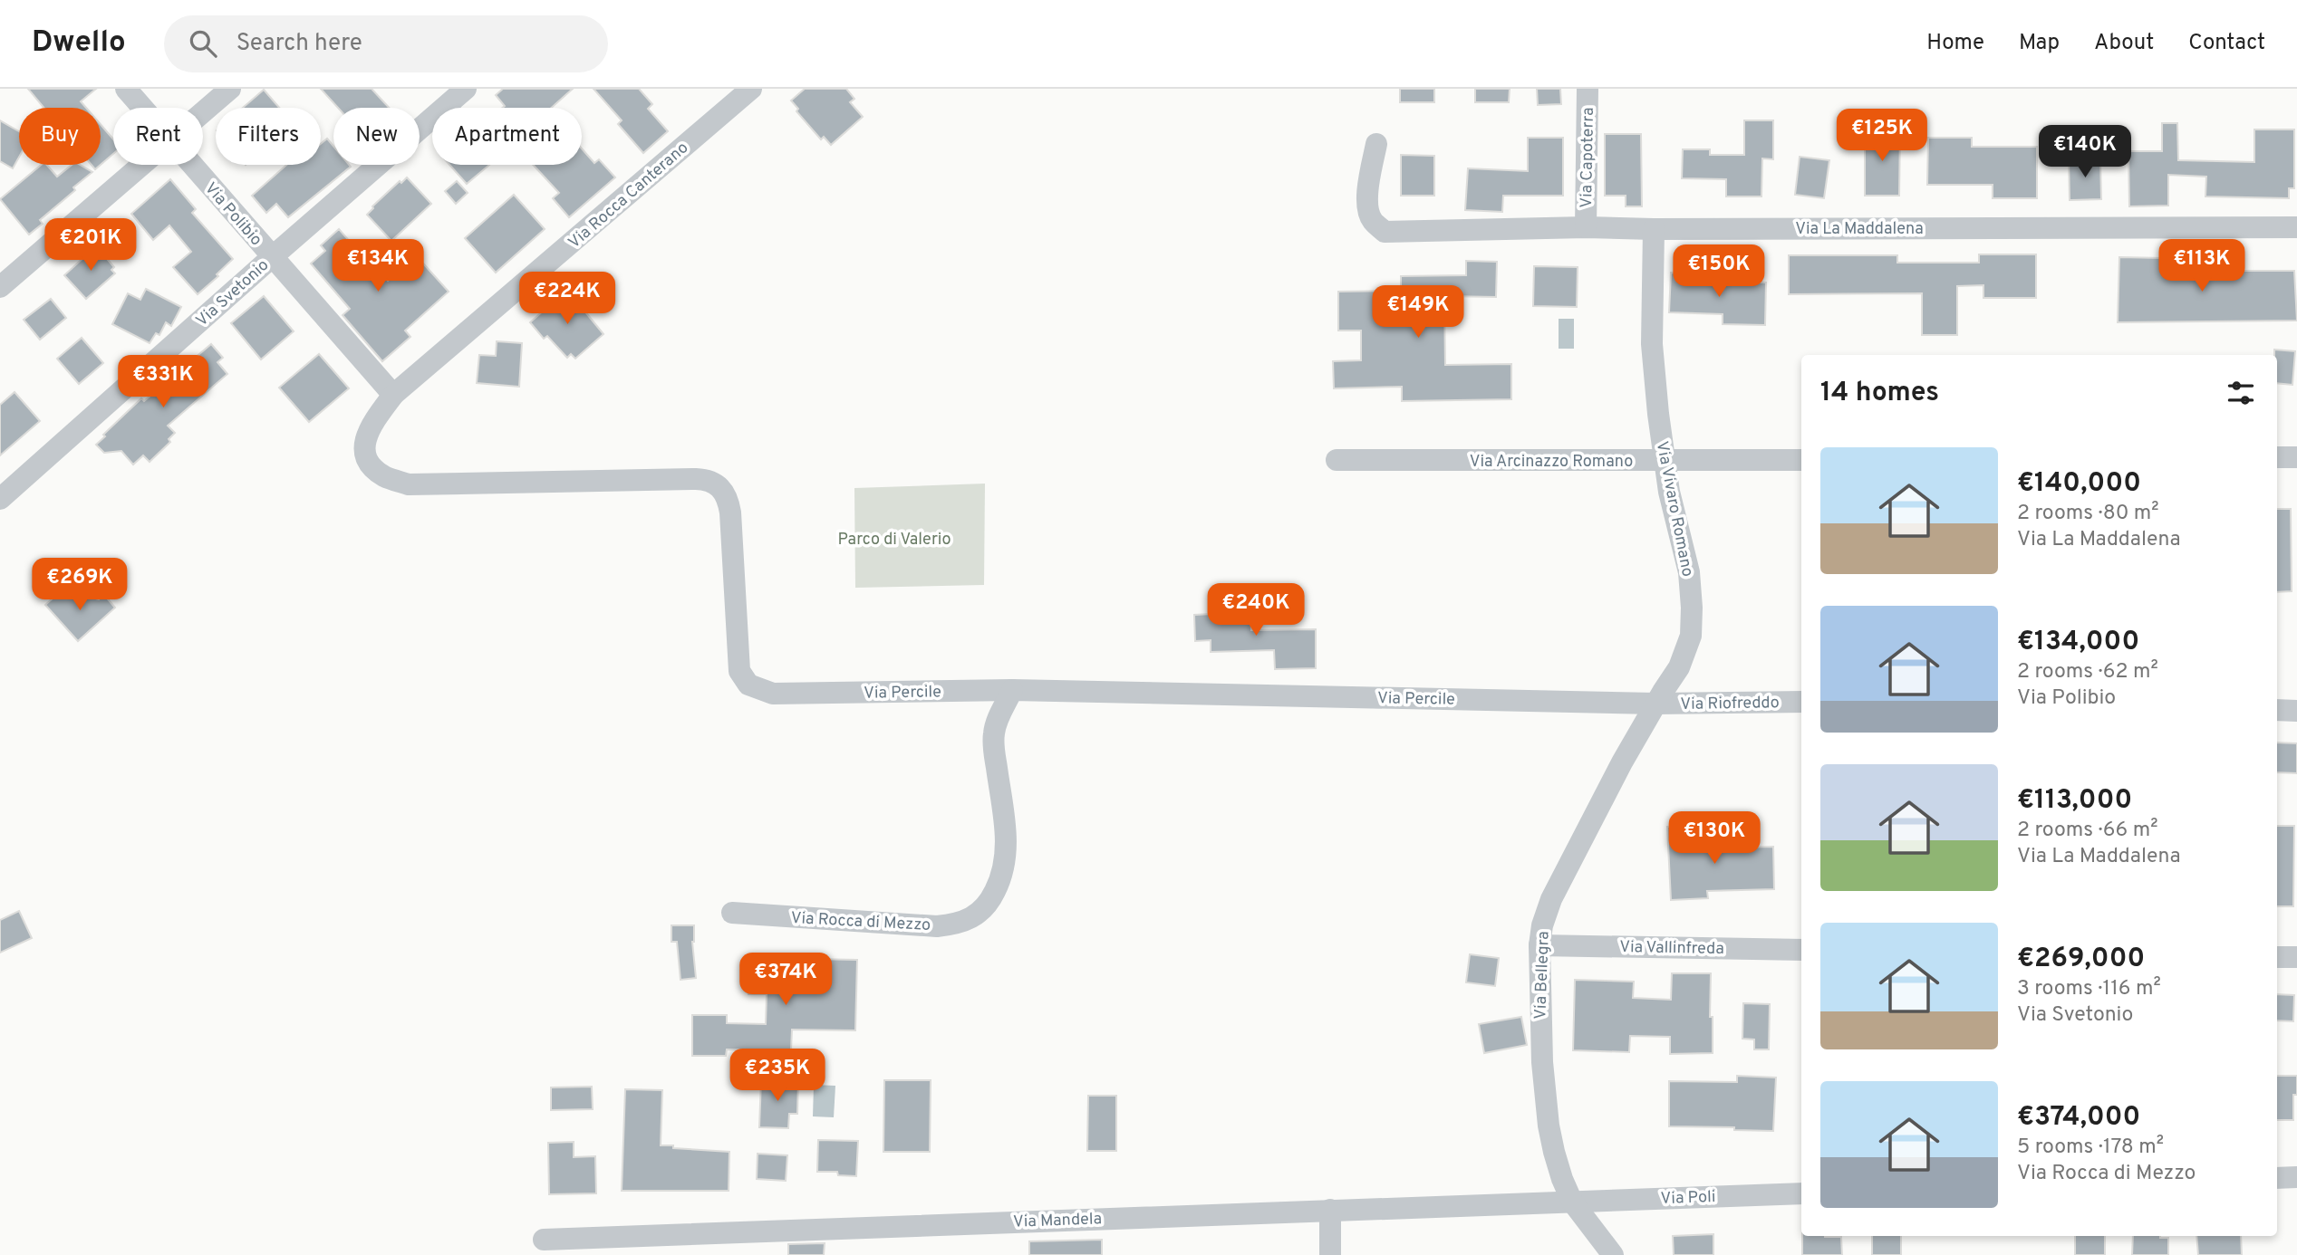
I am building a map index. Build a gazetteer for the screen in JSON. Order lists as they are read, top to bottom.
{
  "streets": {
    "street": [
      "Via Capoterra",
      "Via Rocca Canterano",
      "Via Polibio",
      "Via La Maddalena",
      "Via Svetonio",
      "Via Arcinazzo Romano",
      "Via Vivaro Romano",
      "Via Percile",
      "Via Riofreddo",
      "Via Rocca di Mezzo",
      "Via Vallinfreda",
      "Via Bellegra",
      "Via Poli",
      "Via Mandela"
    ]
  },
  "crossings": [
    ["Via Capoterra", "Via La Maddalena"],
    ["Via Rocca Canterano", "Via Polibio"],
    ["Via Rocca Canterano", "Via Percile"],
    ["Via Polibio", "Via Svetonio"],
    ["Via La Maddalena", "Via Vivaro Romano"],
    ["Via Arcinazzo Romano", "Via Vivaro Romano"],
    ["Via Vivaro Romano", "Via Percile"],
    ["Via Vivaro Romano", "Via Riofreddo"],
    ["Via Vivaro Romano", "Via Bellegra"],
    ["Via Percile", "Via Riofreddo"],
    ["Via Percile", "Via Rocca di Mezzo"],
    ["Via Percile", "Via Bellegra"],
    ["Via Riofreddo", "Via Bellegra"],
    ["Via Vallinfreda", "Via Bellegra"],
    ["Via Bellegra", "Via Poli"],
    ["Via Bellegra", "Via Mandela"],
    ["Via Poli", "Via Mandela"]
  ],
  "parks": ["Parco di Valerio"],
  "page": {
    "header": "Dwello",
    "search": "Search here",
    "nav": [
      "Home",
      "Map",
      "About",
      "Contact"
    ],
    "chip": [
      "Buy",
      "Rent",
      "Filters",
      "New",
      "Apartment"
    ],
    "price": [
      "€125K",
      "€140K",
      "€201K",
      "€134K",
      "€113K",
      "€150K",
      "€224K",
      "€149K",
      "€331K",
      "€269K",
      "€240K",
      "€130K",
      "€374K",
      "€235K"
    ],
    "heading": "14 homes",
    "list": [
      {
        "name": "€140,000",
        "note": "2 rooms · 80 m² · Via La Maddalena"
      },
      {
        "name": "€134,000",
        "note": "2 rooms · 62 m² · Via Polibio"
      },
      {
        "name": "€113,000",
        "note": "2 rooms · 66 m² · Via La Maddalena"
      },
      {
        "name": "€269,000",
        "note": "3 rooms · 116 m² · Via Svetonio"
      },
      {
        "name": "€374,000",
        "note": "5 rooms · 178 m² · Via Rocca di Mezzo"
      }
    ]
  }
}
